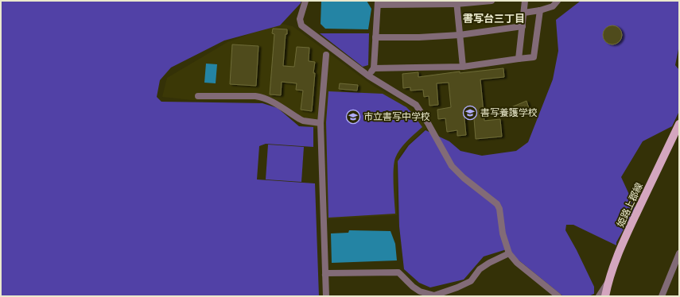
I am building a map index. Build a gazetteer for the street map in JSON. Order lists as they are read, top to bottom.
{
  "streets": {
    "main road": ["姫路上郡線"]
  },
  "districts": ["書写台三丁目"],
  "places": {
    "school or university": ["書写養護学校", "市立書写中学校"]
  }
}
